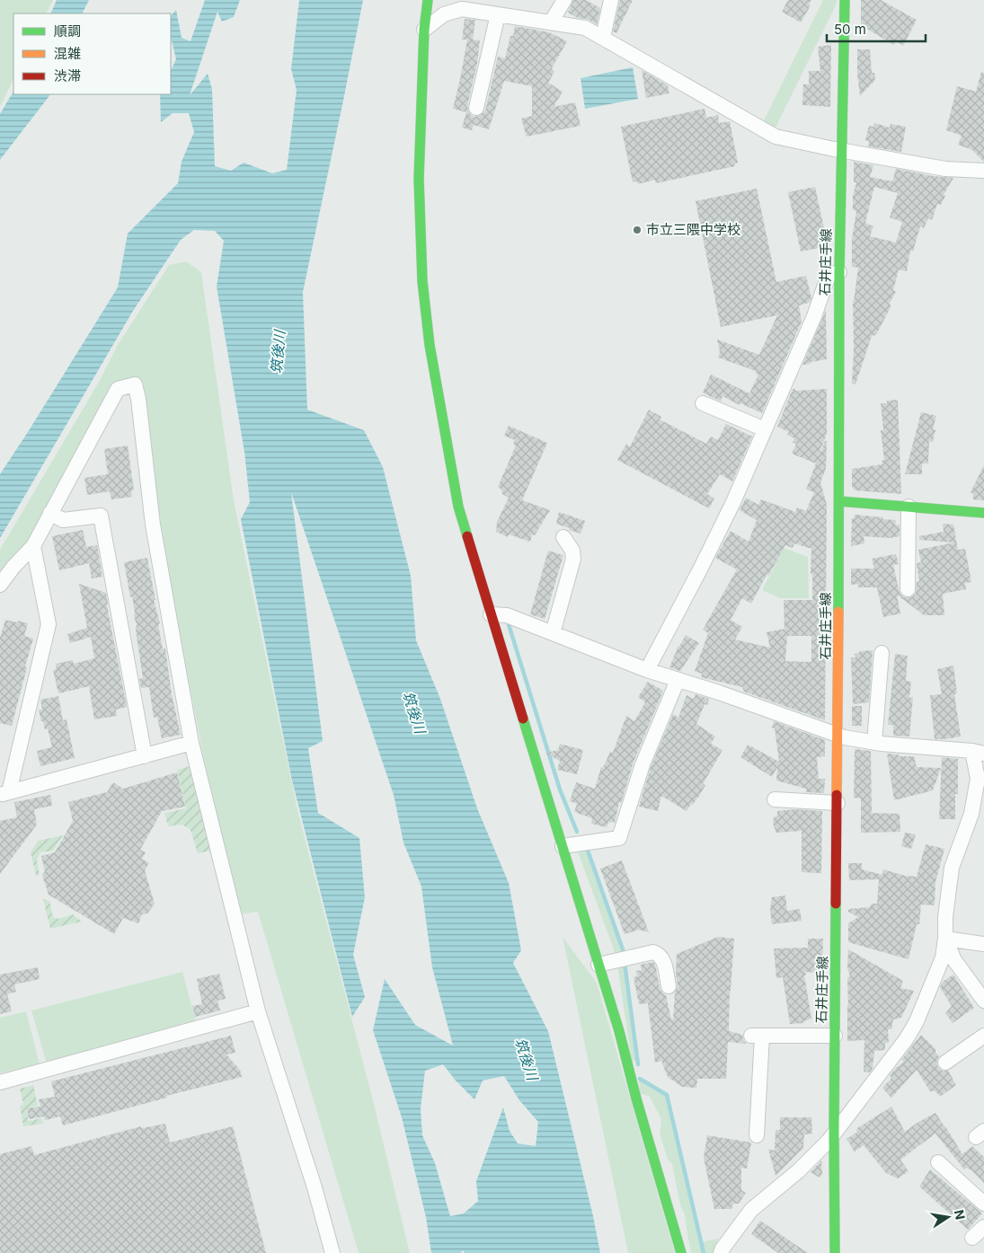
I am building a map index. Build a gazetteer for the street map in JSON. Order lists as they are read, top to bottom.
{
  "streets": {
    "street": ["石井庄手線"]
  },
  "water": ["筑後川"],
  "places": ["市立三隈中学校"],
  "legend": ["順調", "混雑", "渋滞"],
  "scale_bar": "50 m",
  "north": "right"
}
